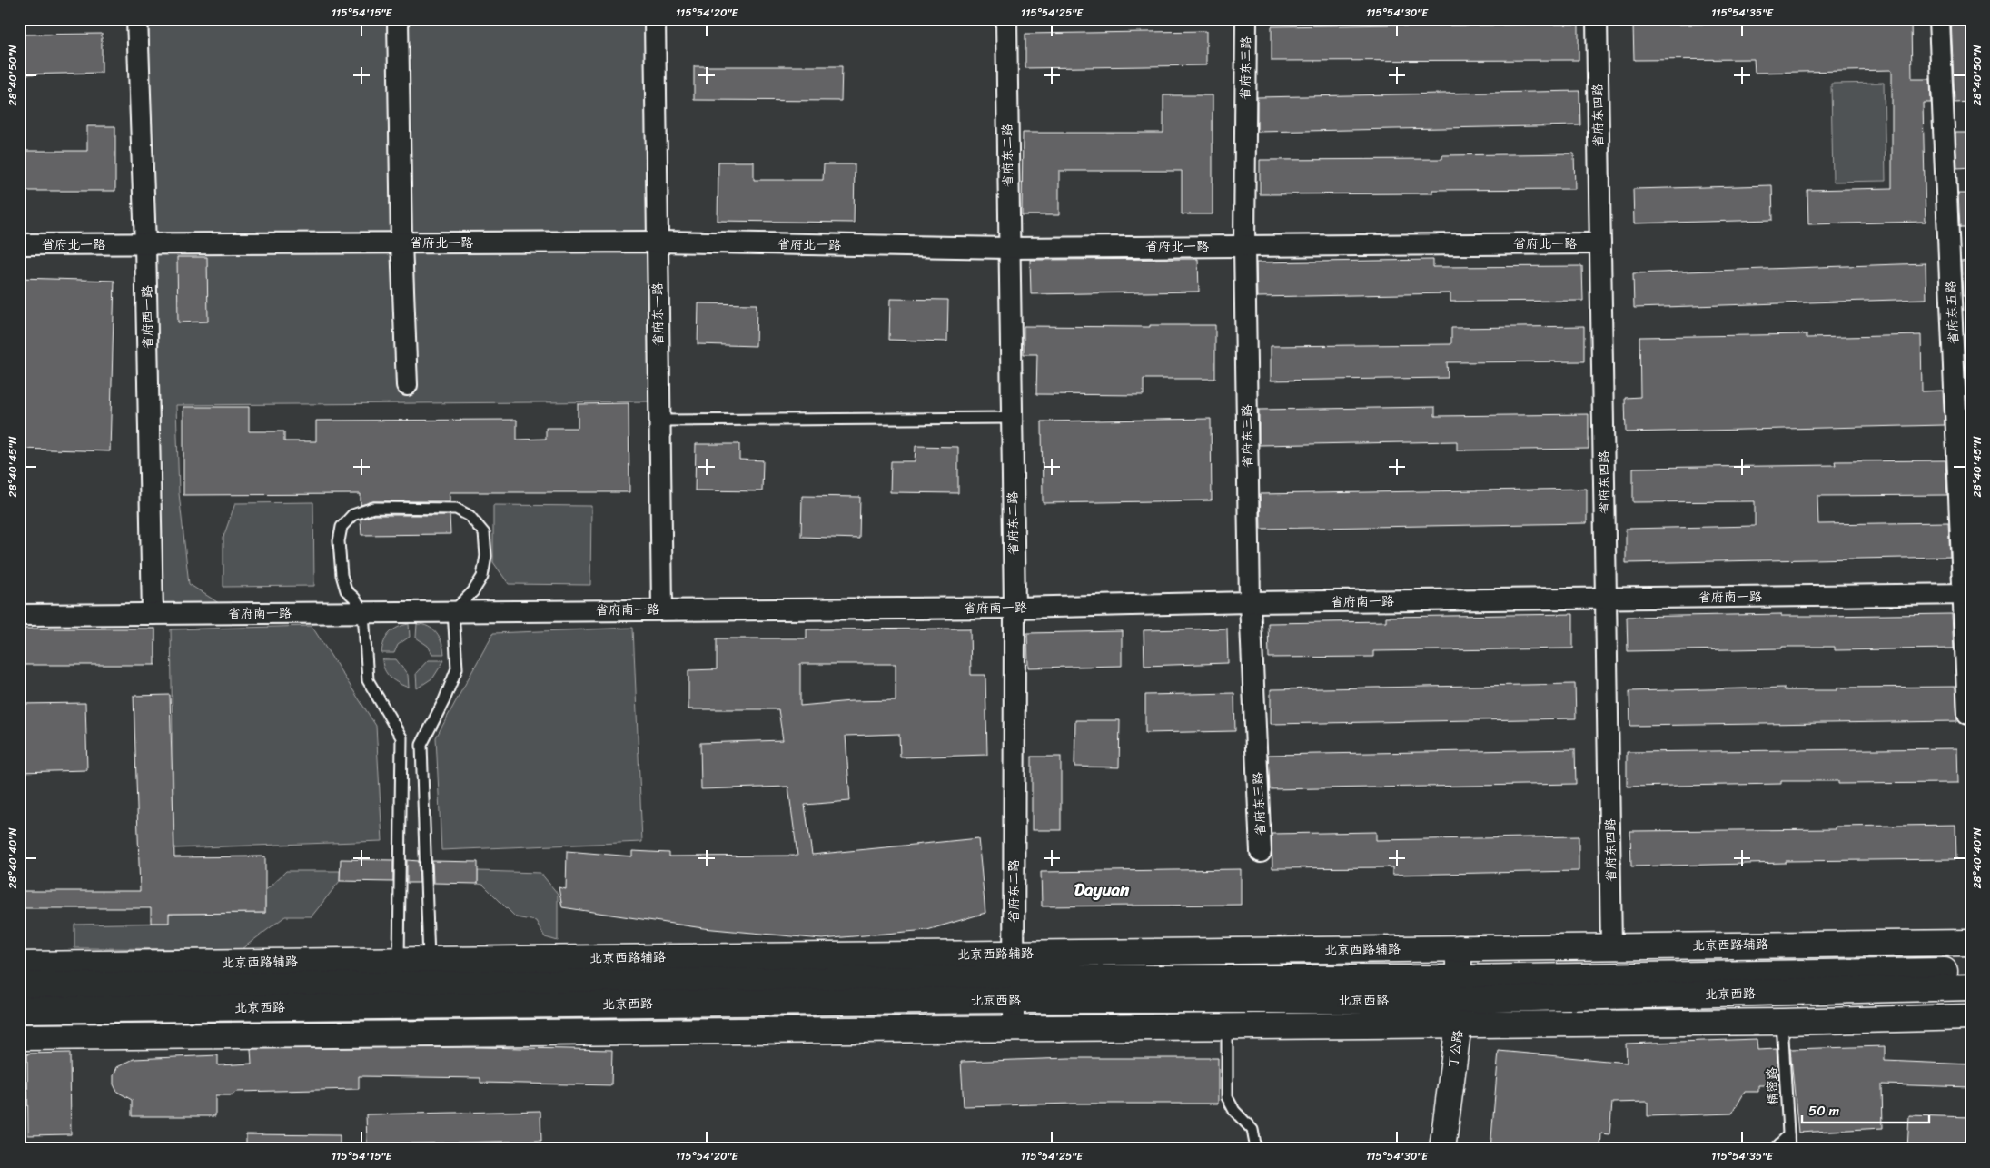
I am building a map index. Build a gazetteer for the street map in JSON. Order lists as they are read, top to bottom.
{
  "streets": {
    "main road": ["北京西路辅路", "北京西路", "丁公路"],
    "street": [
      "省府东三路",
      "省府东四路",
      "省府东二路",
      "省府北一路",
      "省府东五路",
      "省府东一路",
      "省府西一路",
      "省府南一路"
    ],
    "lane": ["精密路"]
  },
  "crossings": [
    ["省府东三路", "省府北一路"],
    ["省府东三路", "省府南一路"],
    ["省府东四路", "省府北一路"],
    ["省府东四路", "省府南一路"],
    ["省府东四路", "北京西路辅路"],
    ["省府东二路", "省府北一路"],
    ["省府东二路", "省府南一路"],
    ["省府东二路", "北京西路辅路"],
    ["省府东二路", "北京西路"],
    ["省府北一路", "省府东一路"],
    ["省府北一路", "省府西一路"],
    ["省府东五路", "省府南一路"],
    ["省府东一路", "省府南一路"],
    ["省府西一路", "省府南一路"],
    ["北京西路辅路", "北京西路"],
    ["北京西路辅路", "丁公路"],
    ["北京西路", "丁公路"]
  ],
  "districts": ["Dayuan"],
  "scale_bar": "50 m",
  "coordinates": [
    "115°54'15\"E",
    "115°54'20\"E",
    "115°54'25\"E",
    "115°54'30\"E",
    "115°54'35\"E",
    "28°40'50\"N",
    "28°40'45\"N",
    "28°40'40\"N"
  ]
}
